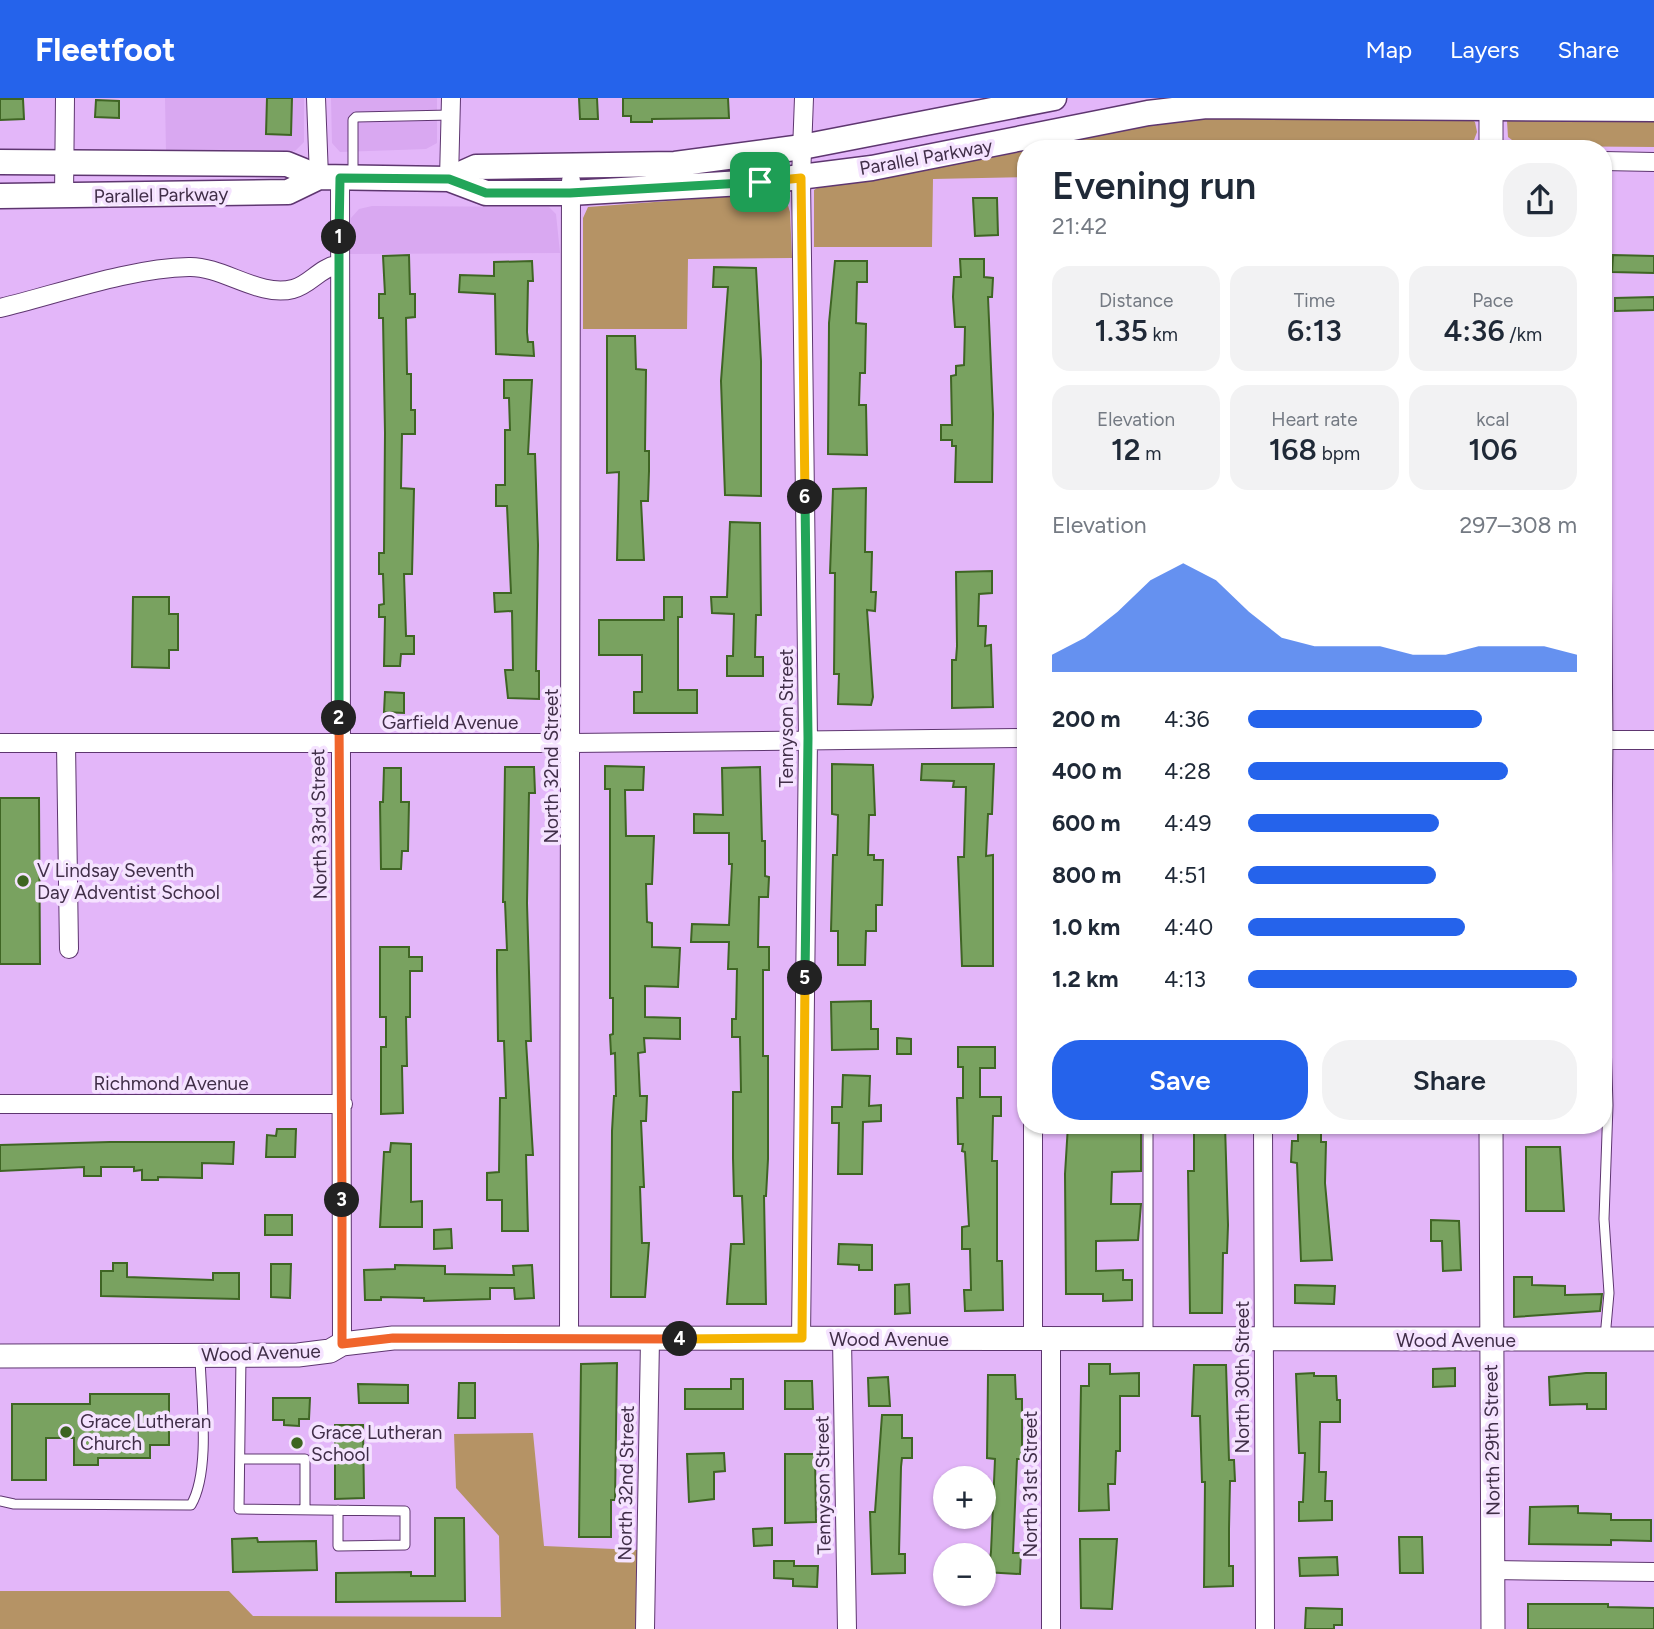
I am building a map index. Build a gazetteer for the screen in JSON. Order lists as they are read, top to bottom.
{
  "streets": {
    "main road": ["Parallel Parkway"],
    "street": [
      "Tennyson Street",
      "Garfield Avenue",
      "North 32nd Street",
      "North 33rd Street",
      "Richmond Avenue",
      "Wood Avenue",
      "North 30th Street",
      "North 29th Street",
      "North 31st Street"
    ]
  },
  "crossings": [
    ["Parallel Parkway", "Tennyson Street"],
    ["Parallel Parkway", "North 32nd Street"],
    ["Parallel Parkway", "North 33rd Street"],
    ["Tennyson Street", "Garfield Avenue"],
    ["Tennyson Street", "Wood Avenue"],
    ["Garfield Avenue", "North 32nd Street"],
    ["Garfield Avenue", "North 33rd Street"],
    ["North 32nd Street", "Wood Avenue"],
    ["North 33rd Street", "Richmond Avenue"],
    ["North 33rd Street", "Wood Avenue"],
    ["Wood Avenue", "North 30th Street"],
    ["Wood Avenue", "North 29th Street"],
    ["Wood Avenue", "North 31st Street"]
  ],
  "places": ["V Lindsay Seventh Day Adventist School", "Grace Lutheran Church", "Grace Lutheran School"],
  "page": {
    "header": "Fleetfoot",
    "nav": ["Map", "Layers", "Share"],
    "heading": ["Evening run", "21:42"],
    "pins": [
      "1",
      "6",
      "2",
      "5",
      "3",
      "4"
    ],
    "stats": [
      ["Distance", "1.35 km"],
      ["Time", "6:13"],
      ["Pace", "4:36 /km"],
      ["Elevation", "12 m"],
      ["Heart rate", "168 bpm"],
      ["kcal", "106"]
    ],
    "chart": ["Elevation", "297–308 m"],
    "list": [
      {
        "name": "200 m",
        "note": "4:36"
      },
      {
        "name": "400 m",
        "note": "4:28"
      },
      {
        "name": "600 m",
        "note": "4:49"
      },
      {
        "name": "800 m",
        "note": "4:51"
      },
      {
        "name": "1.0 km",
        "note": "4:40"
      },
      {
        "name": "1.2 km",
        "note": "4:13"
      }
    ],
    "buttons": ["Save", "Share"],
    "map_buttons": ["+", "−"]
  }
}
